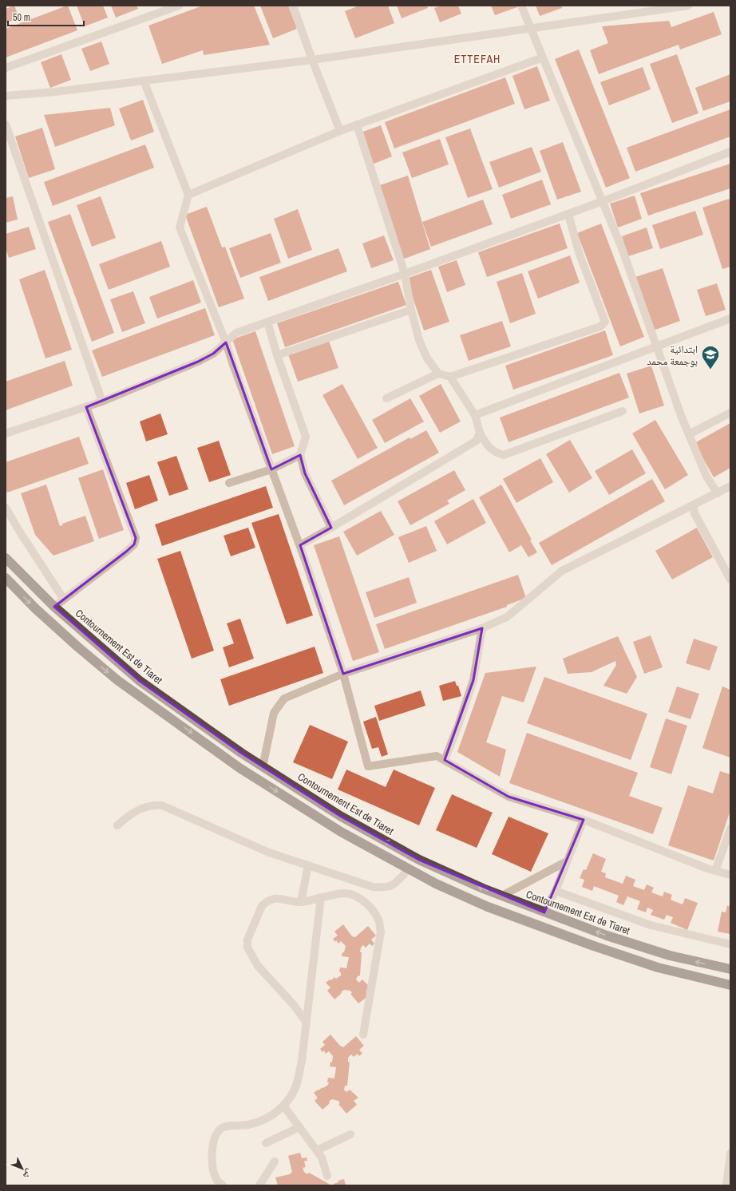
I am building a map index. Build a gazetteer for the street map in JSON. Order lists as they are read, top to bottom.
{
  "streets": {
    "highway": ["Contournement Est de Tiaret"]
  },
  "districts": ["ETTEFAH"],
  "places": {
    "school or university": ["ابتدائية بوجمعة محمد"]
  },
  "scale_bar": "50 m",
  "north": "bottom right"
}
